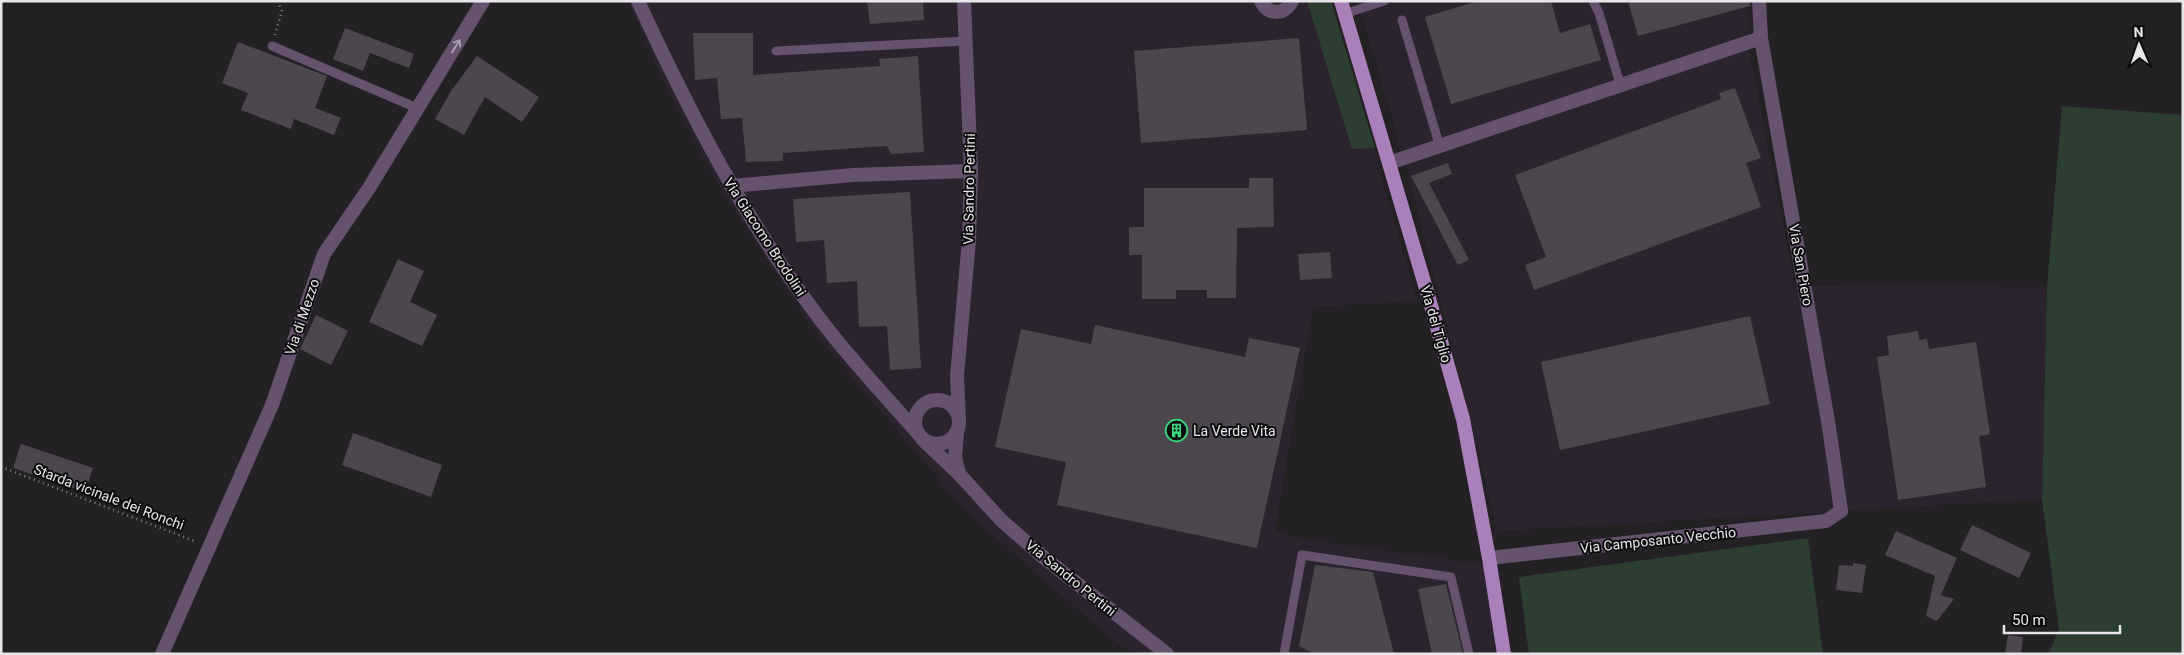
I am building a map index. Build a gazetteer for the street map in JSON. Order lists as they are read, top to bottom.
{
  "streets": {
    "main road": ["Via del Tiglio"],
    "street": [
      "Via Sandro Pertini",
      "Via Giacomo Brodolini",
      "Via San Piero",
      "Via di Mezzo",
      "Via Camposanto Vecchio"
    ],
    "path": ["Starda vicinale dei Ronchi"]
  },
  "crossings": [
    ["Via Sandro Pertini", "Via Giacomo Brodolini"],
    ["Via San Piero", "Via Camposanto Vecchio"],
    ["Via di Mezzo", "Starda vicinale dei Ronchi"],
    ["Via del Tiglio", "Via Camposanto Vecchio"]
  ],
  "places": {
    "building": ["La Verde Vita"]
  },
  "scale_bar": "50 m",
  "north": "top"
}
